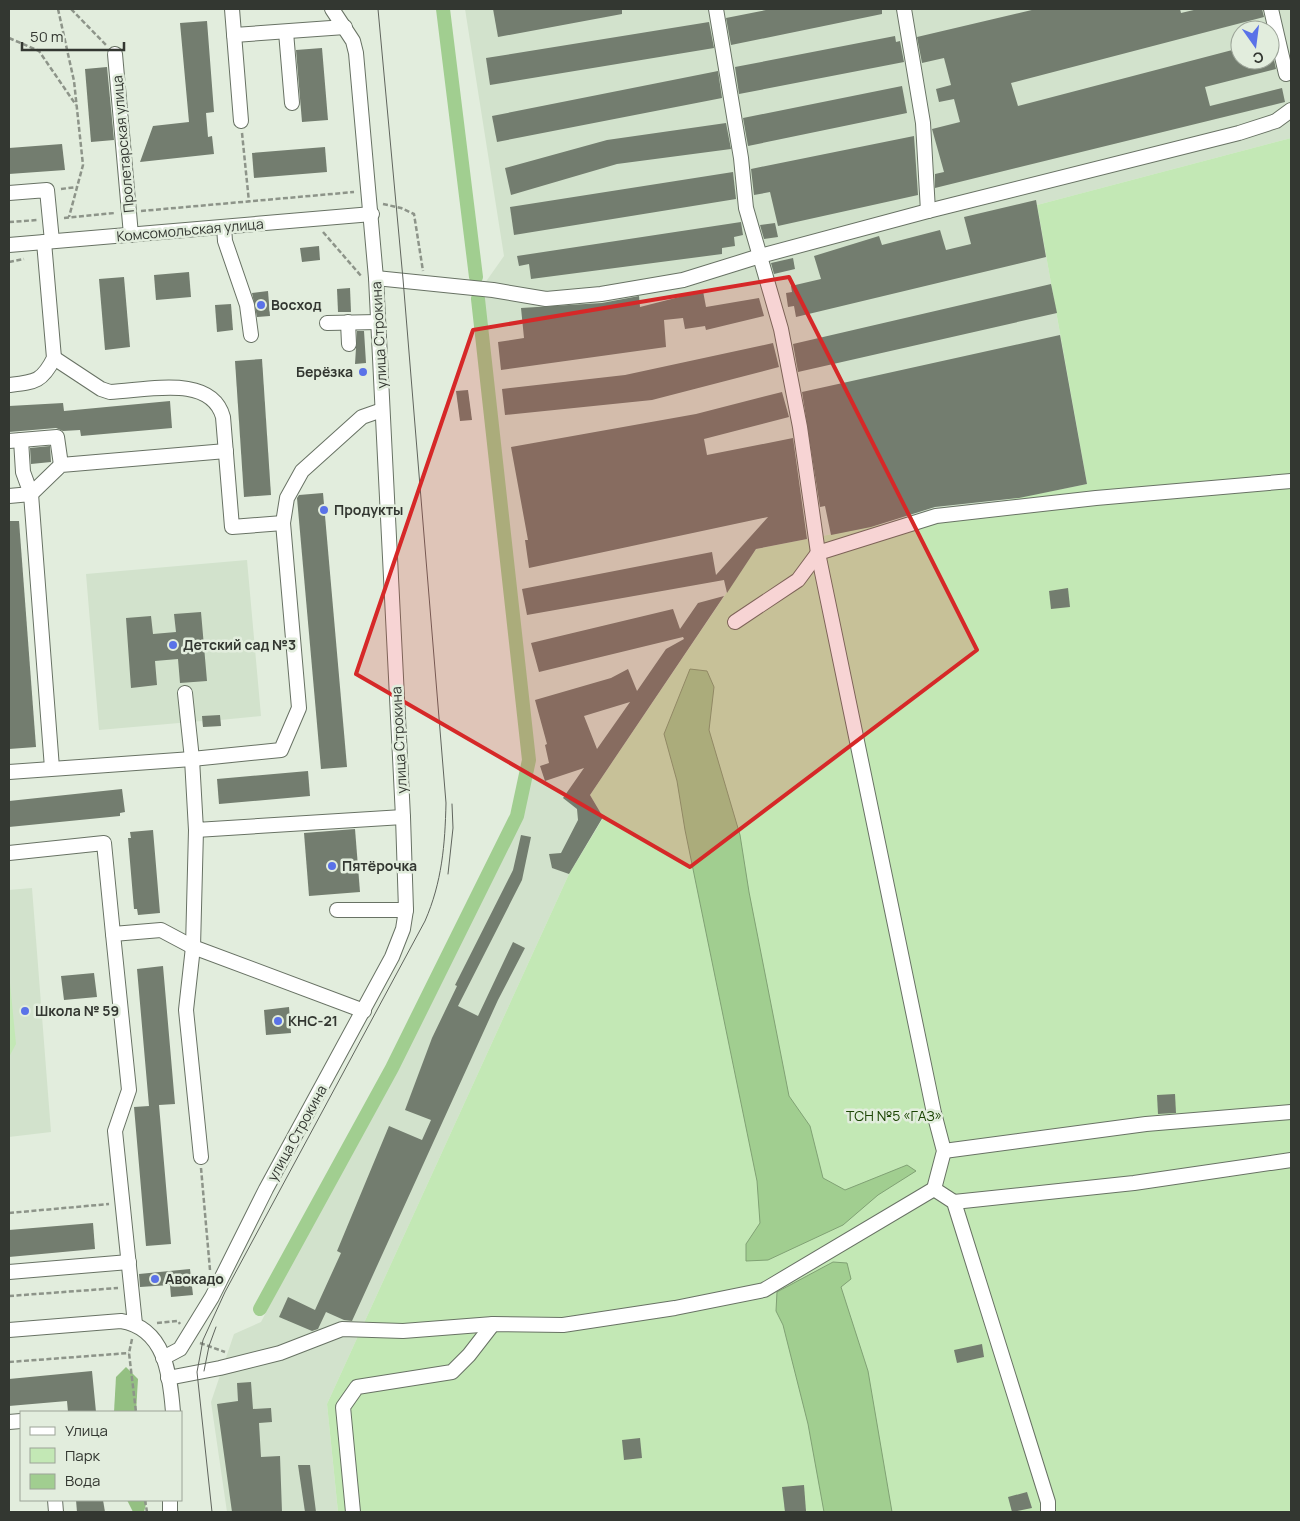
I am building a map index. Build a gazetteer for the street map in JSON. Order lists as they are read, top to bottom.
{
  "streets": {
    "street": ["Пролетарская улица", "Комсомольская улица", "улица Строкина"]
  },
  "crossings": [
    ["Пролетарская улица", "Комсомольская улица"],
    ["Комсомольская улица", "улица Строкина"]
  ],
  "parks": ["ТСН №5 «ГАЗ»"],
  "places": [
    "Восход",
    "Берёзка",
    "Продукты",
    "Детский сад №3",
    "Пятёрочка",
    "Школа № 59",
    "КНС-21",
    "Авокадо"
  ],
  "legend": ["Улица", "Парк", "Вода"],
  "scale_bar": "50 m",
  "north": "bottom"
}
